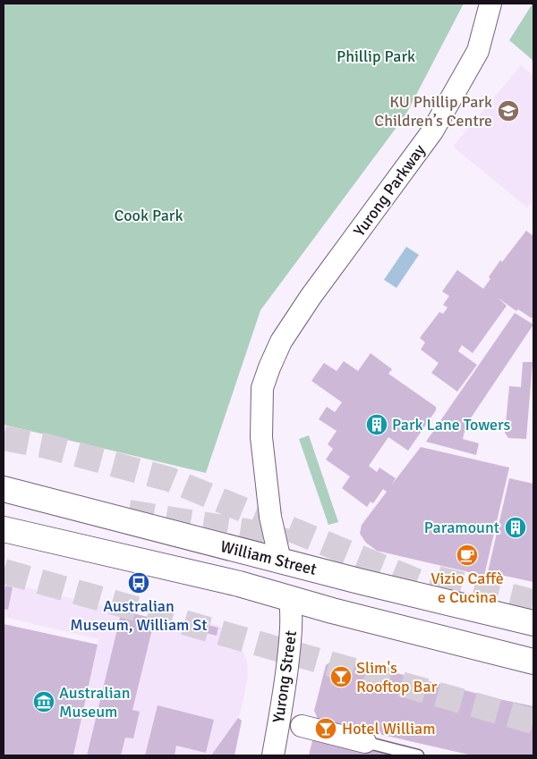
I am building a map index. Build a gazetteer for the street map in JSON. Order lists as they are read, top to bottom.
{
  "streets": {
    "main road": ["William Street"],
    "street": ["Yurong Parkway", "Yurong Street"]
  },
  "crossings": [
    ["Yurong Parkway", "William Street"],
    ["William Street", "Yurong Street"]
  ],
  "parks": ["Phillip Park", "Cook Park"],
  "places": {
    "school or university": ["KU Phillip Park Children’s Centre"],
    "building": ["Park Lane Towers", "Paramount"],
    "cafe": ["Vizio Caffè e Cucina"],
    "bus stop": ["Australian Museum, William St"],
    "bar": ["Slim's Rooftop Bar", "Hotel William"],
    "museum": ["Australian Museum"]
  }
}
